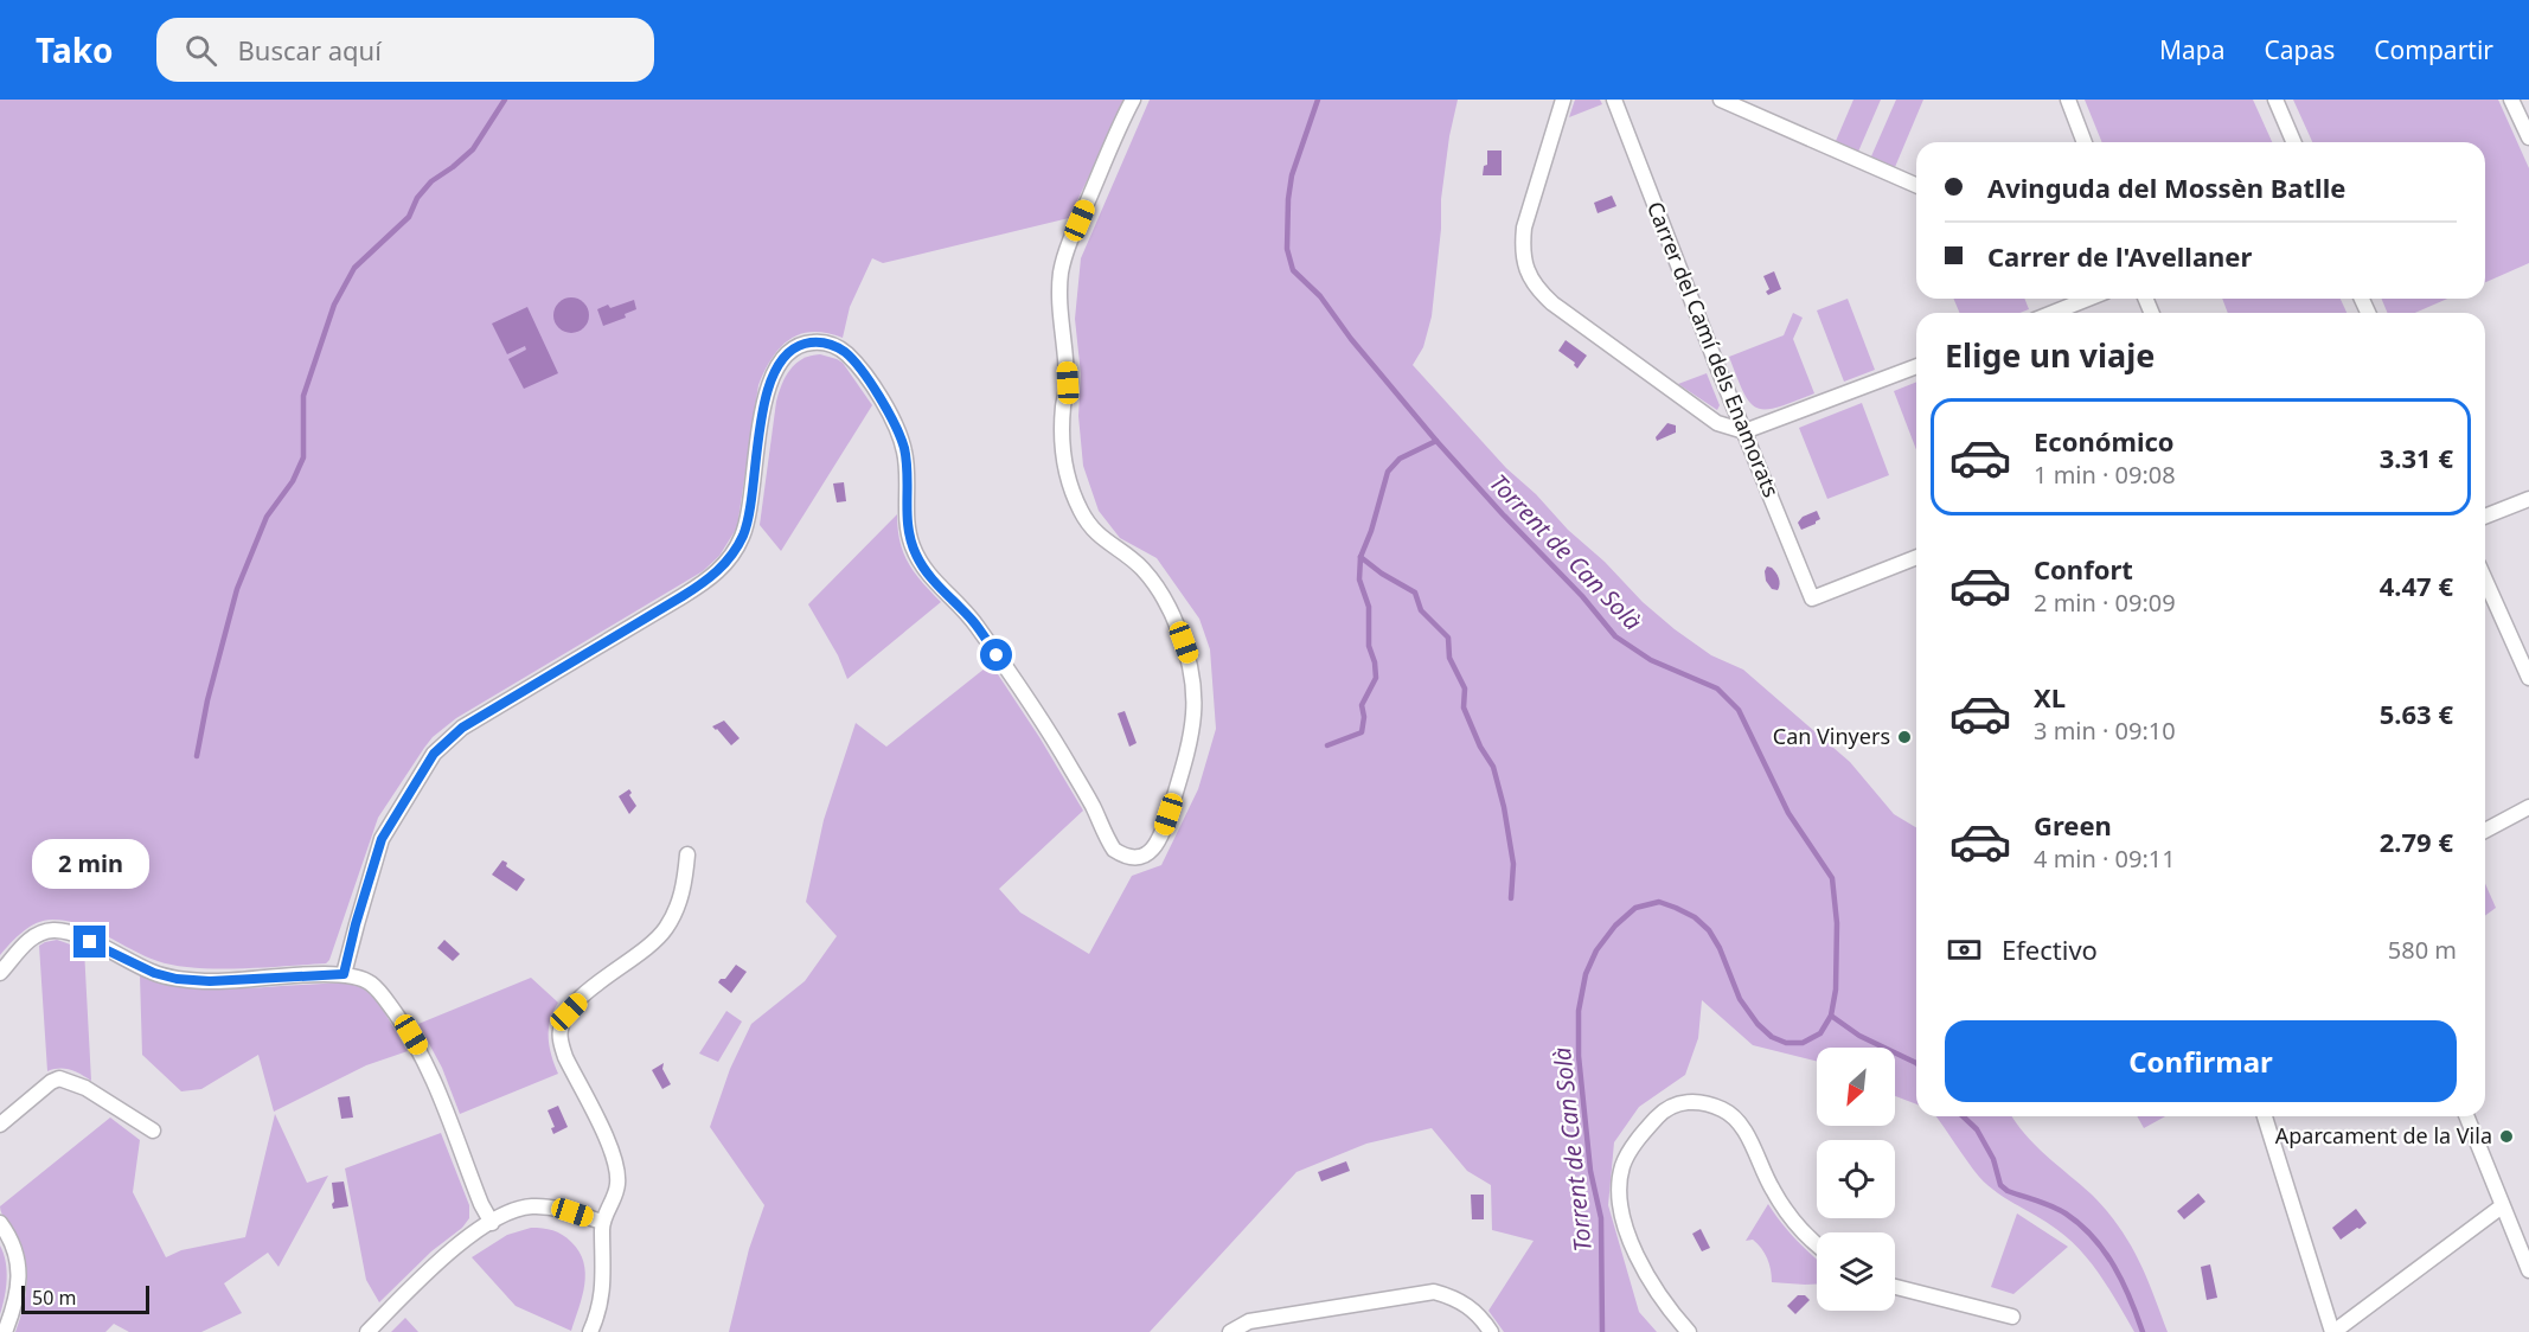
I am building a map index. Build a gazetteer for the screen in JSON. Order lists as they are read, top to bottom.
{
  "streets": {
    "street": ["Carrer del Camí dels Enamorats"]
  },
  "water": ["Torrent de Can Solà"],
  "places": ["Can Vinyers", "Aparcament de la Vila"],
  "scale_bar": "50 m",
  "north": "bottom left",
  "page": {
    "header": "Tako",
    "search": "Buscar aquí",
    "nav": ["Mapa", "Capas", "Compartir"],
    "banner": ["Avinguda del Mossèn Batlle", "Carrer de l'Avellaner"],
    "heading": "Elige un viaje",
    "list": [
      {
        "name": "Económico",
        "note": "1 min · 09:08",
        "value": "3.31 €"
      },
      {
        "name": "Confort",
        "note": "2 min · 09:09",
        "value": "4.47 €"
      },
      {
        "name": "XL",
        "note": "3 min · 09:10",
        "value": "5.63 €"
      },
      {
        "name": "Green",
        "note": "4 min · 09:11",
        "value": "2.79 €"
      }
    ],
    "bubble": "2 min",
    "pay": ["Efectivo", "580 m"],
    "buttons": "Confirmar",
    "scale": "50 m"
  }
}
